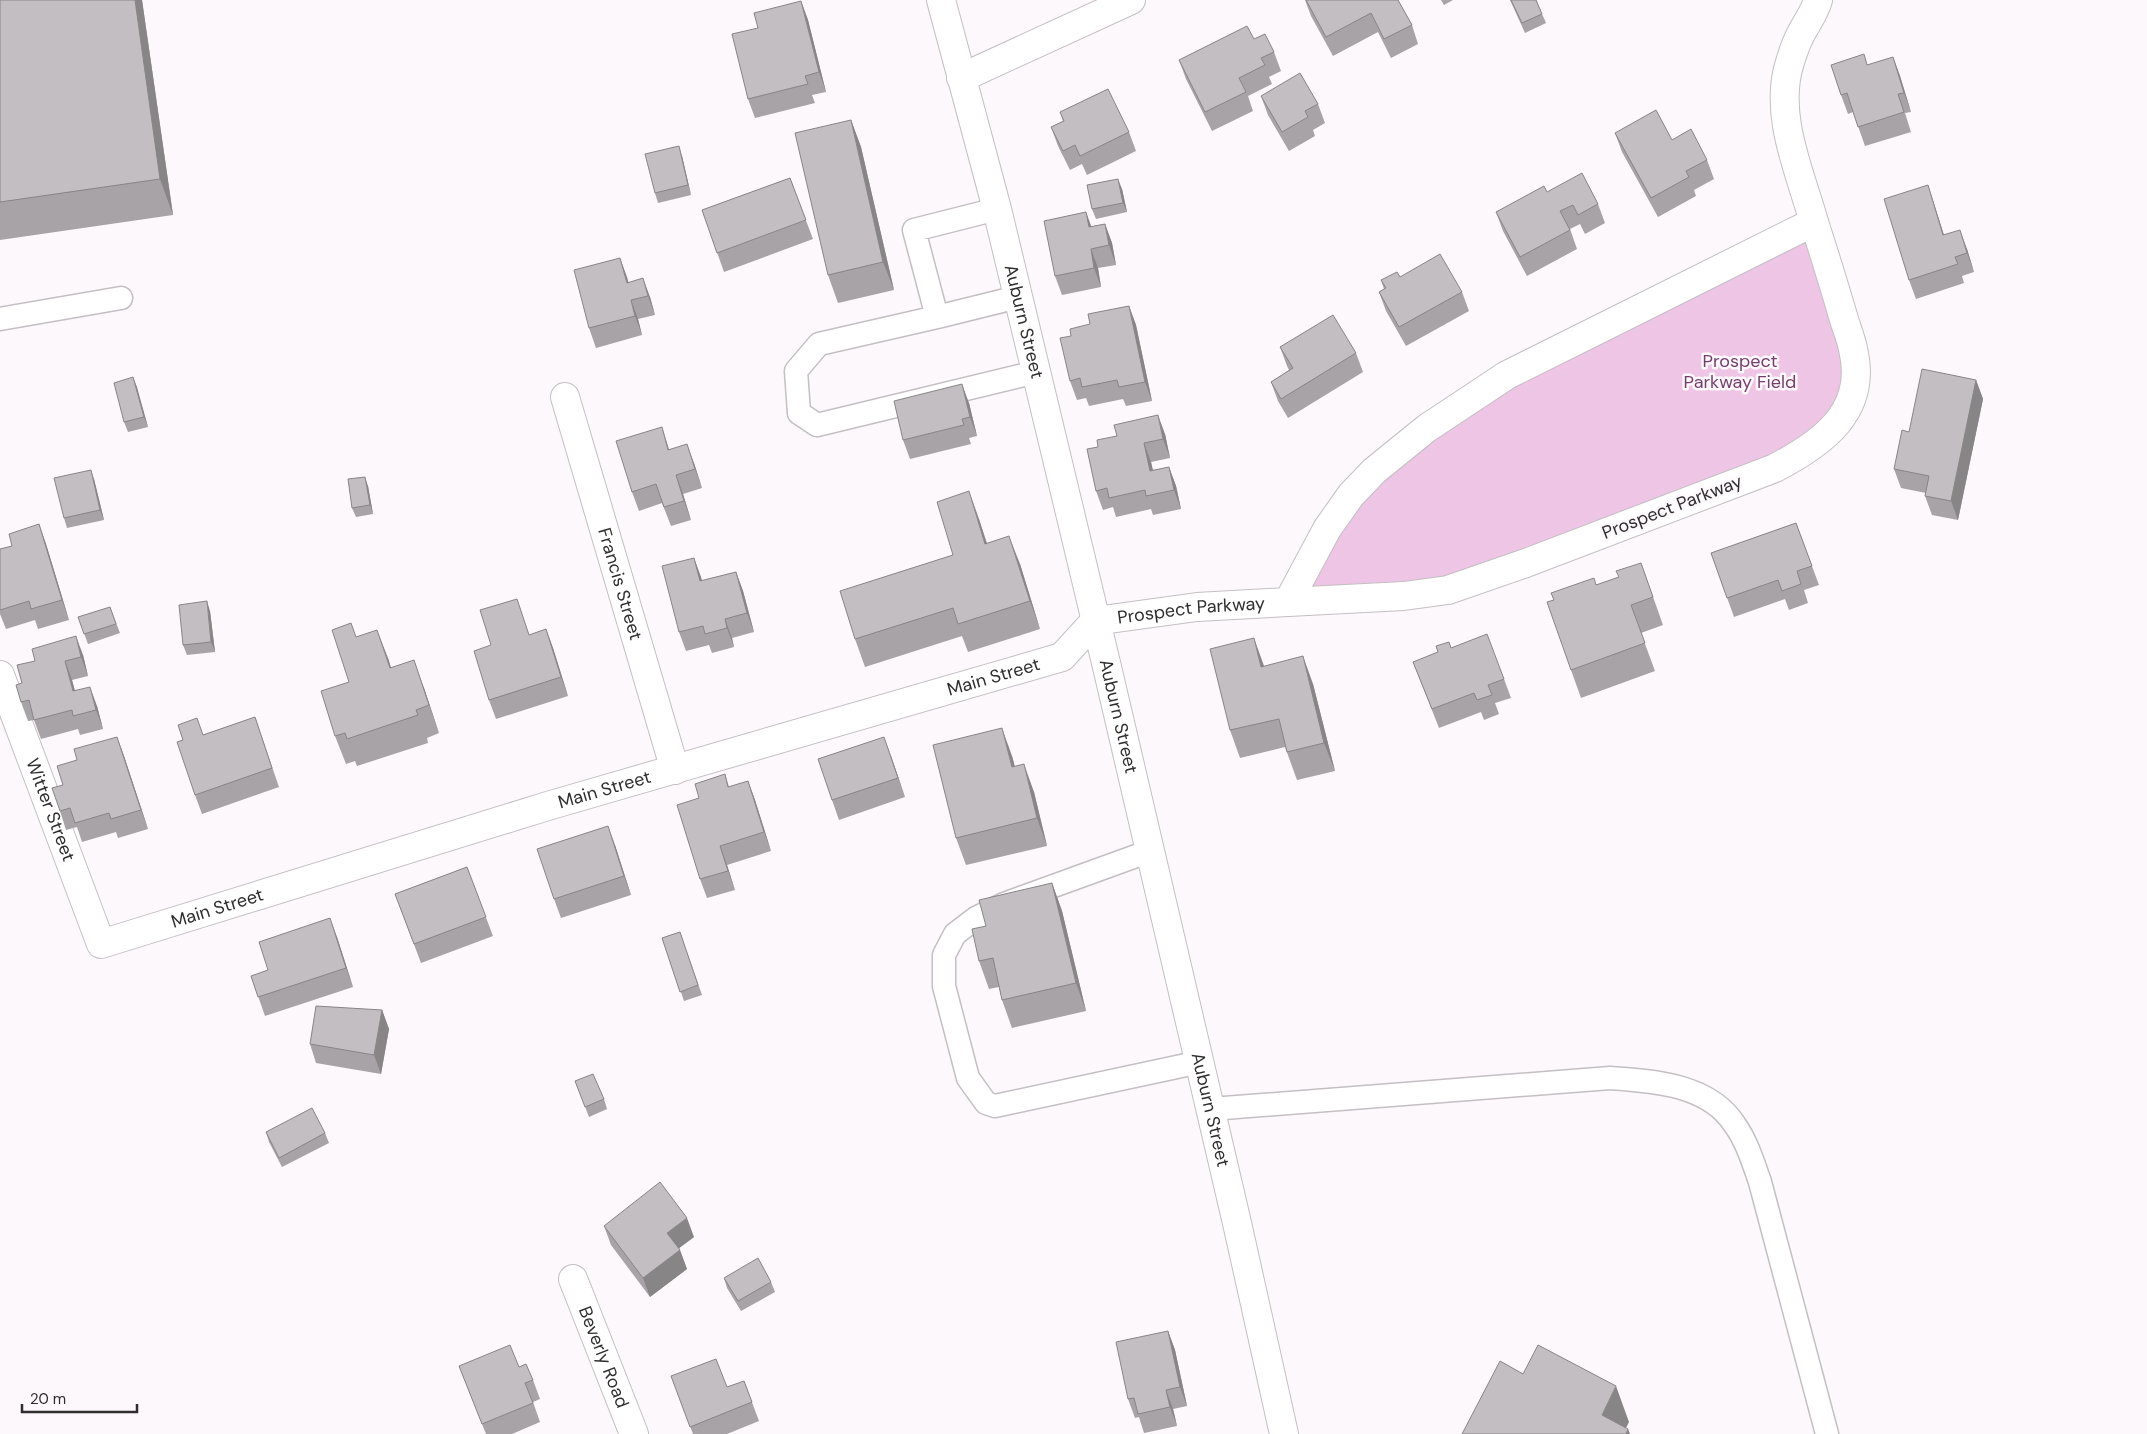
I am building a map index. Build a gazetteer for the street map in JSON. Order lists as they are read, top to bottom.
{
  "streets": {
    "street": [
      "Auburn Street",
      "Prospect Parkway",
      "Francis Street",
      "Main Street",
      "Witter Street",
      "Beverly Road"
    ]
  },
  "crossings": [
    ["Auburn Street", "Prospect Parkway"],
    ["Auburn Street", "Main Street"],
    ["Prospect Parkway", "Main Street"],
    ["Francis Street", "Main Street"],
    ["Main Street", "Witter Street"]
  ],
  "parks": ["Prospect Parkway Field"],
  "scale_bar": "20 m"
}
